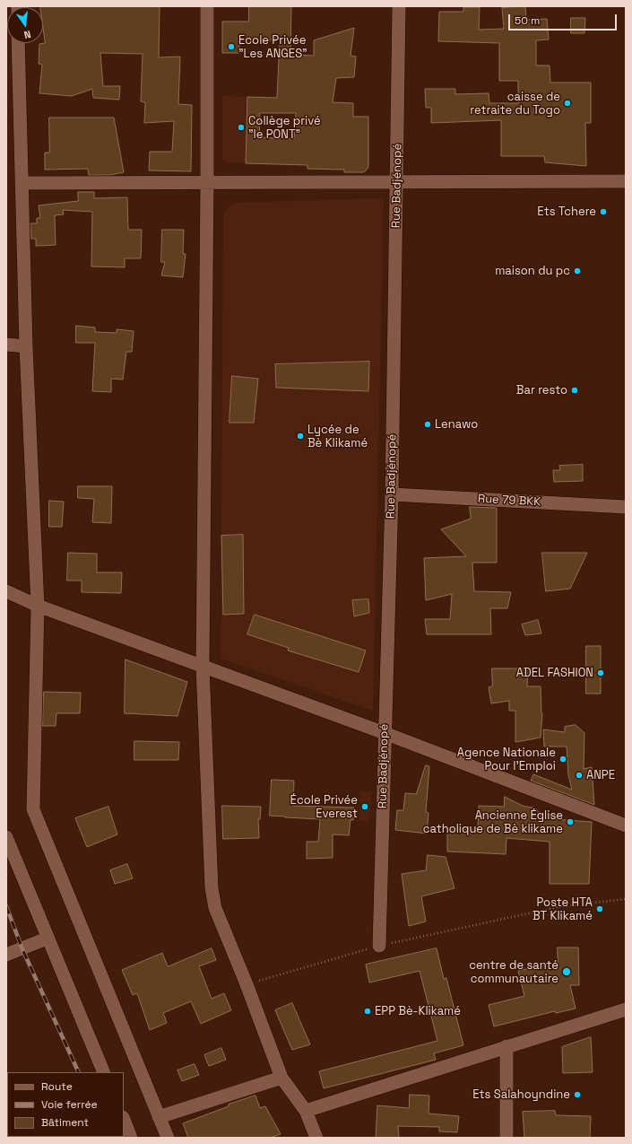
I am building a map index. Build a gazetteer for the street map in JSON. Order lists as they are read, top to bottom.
{
  "streets": {
    "street": ["Rue Badjénopé", "Rue 79 BKK"]
  },
  "crossings": [
    ["Rue Badjénopé", "Rue 79 BKK"]
  ],
  "places": [
    "Ecole Privée \"Les ANGES\"",
    "caisse de retraite du Togo",
    "Collège privé \"le PONT\"",
    "Ets Tchere",
    "maison du pc",
    "Bar resto",
    "Lenawo",
    "Lycée de Bè Klikamé",
    "ADEL FASHION",
    "Agence Nationale Pour l'Emploi",
    "ANPE",
    "École Privée Everest",
    "Ancienne Église catholique de Bè klikame",
    "Poste HTA BT Klikamé",
    "centre de santé communautaire",
    "EPP Bè-Klikamé",
    "Ets Salahoyndine"
  ],
  "legend": ["Route", "Voie ferrée", "Bâtiment"],
  "scale_bar": "50 m",
  "north": "bottom"
}
